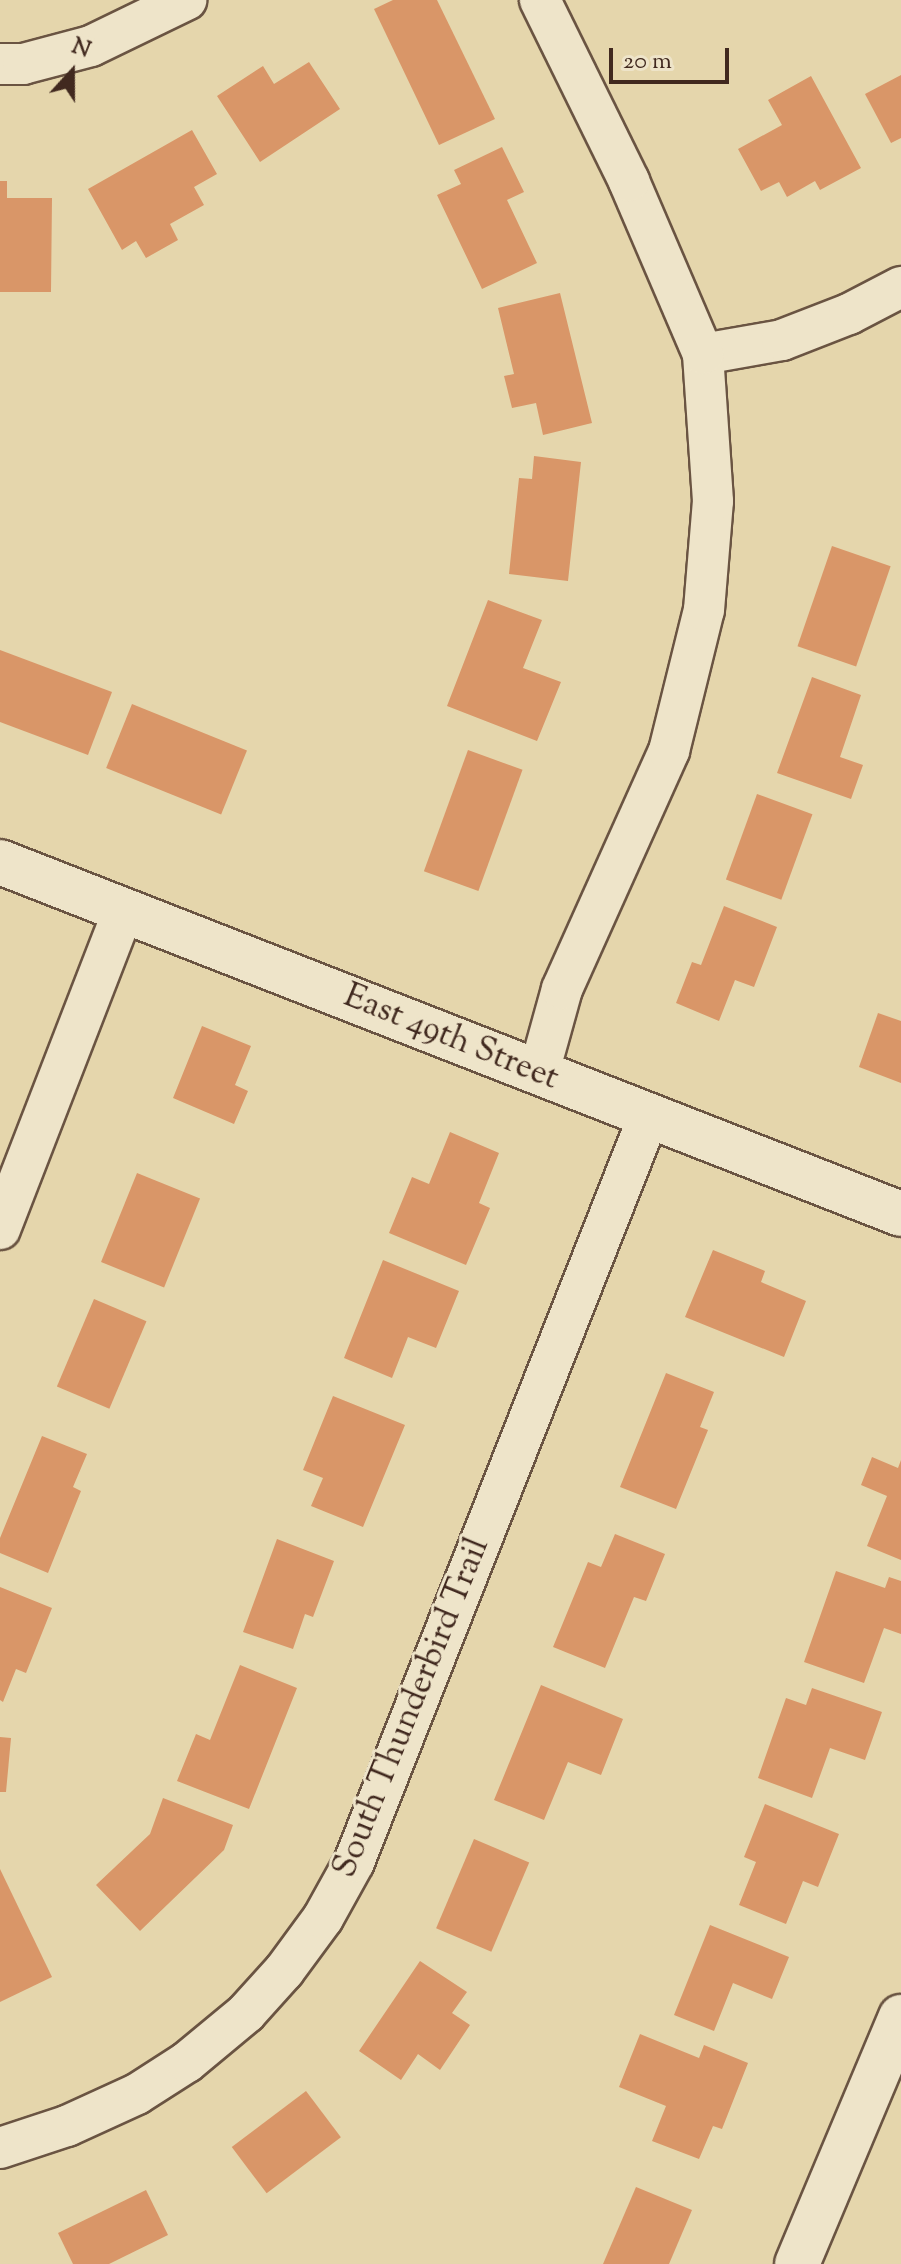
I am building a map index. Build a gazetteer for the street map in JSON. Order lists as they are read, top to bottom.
{
  "streets": {
    "street": ["East 49th Street", "South Thunderbird Trail"]
  },
  "crossings": [
    ["East 49th Street", "South Thunderbird Trail"]
  ],
  "scale_bar": "20 m",
  "north": "top"
}
